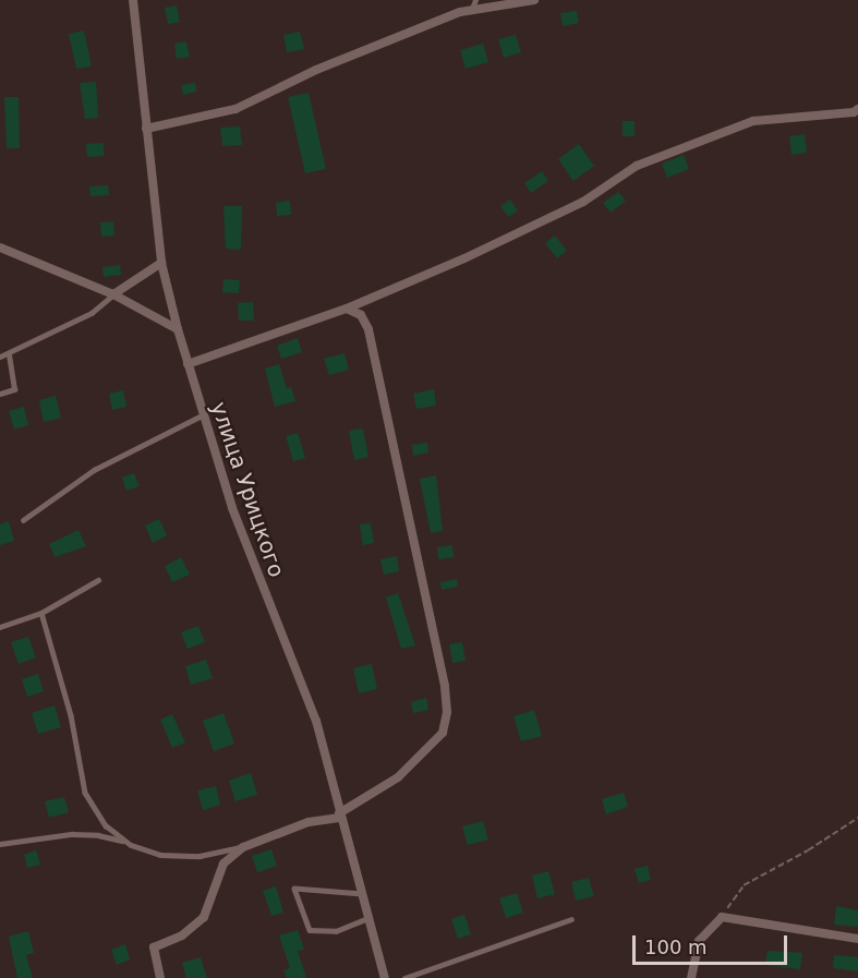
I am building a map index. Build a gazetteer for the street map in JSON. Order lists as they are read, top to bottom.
{
  "streets": {
    "street": ["улица Урицкого"]
  },
  "scale_bar": "100 m"
}
